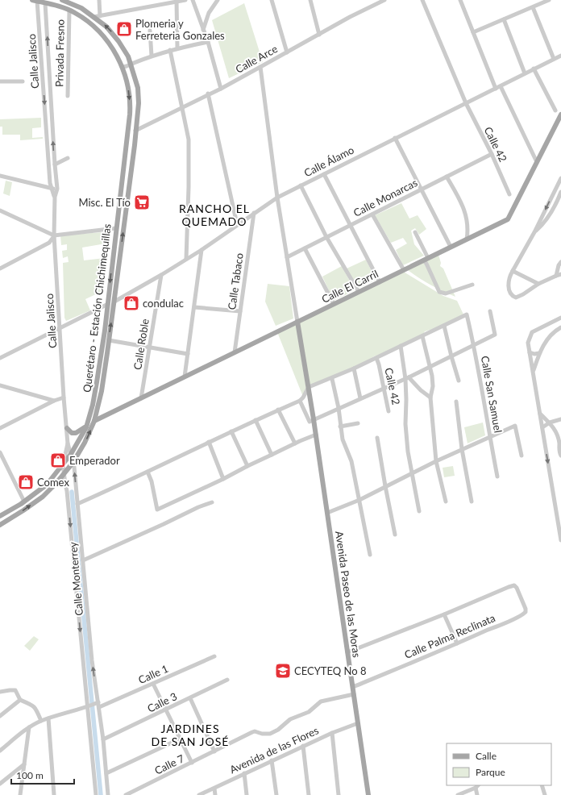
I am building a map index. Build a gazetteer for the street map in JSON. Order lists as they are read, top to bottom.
{
  "streets": {
    "main road": ["Calle El Carril", "Querétaro - Estación Chichimequillas", "Avenida Paseo de las Moras"],
    "street": [
      "Privada Fresno",
      "Calle Arce",
      "Calle Jalisco",
      "Calle 42",
      "Calle Álamo",
      "Calle Monarcas",
      "Calle Tabaco",
      "Calle Roble",
      "Calle San Samuel",
      "Calle Monterrey",
      "Calle Palma Reclinata",
      "Calle 1",
      "Calle 3",
      "Avenida de las Flores",
      "Calle 7"
    ]
  },
  "crossings": [
    ["Privada Fresno", "Querétaro - Estación Chichimequillas"],
    ["Calle Arce", "Querétaro - Estación Chichimequillas"],
    ["Calle Jalisco", "Querétaro - Estación Chichimequillas"],
    ["Calle Jalisco", "Calle Monterrey"],
    ["Calle 42", "Calle Álamo"],
    ["Calle 42", "Calle Monarcas"],
    ["Calle Álamo", "Calle Tabaco"],
    ["Calle Álamo", "Querétaro - Estación Chichimequillas"],
    ["Calle Álamo", "Calle Roble"],
    ["Calle Tabaco", "Calle El Carril"],
    ["Calle El Carril", "Querétaro - Estación Chichimequillas"],
    ["Calle El Carril", "Calle Roble"],
    ["Calle El Carril", "Avenida Paseo de las Moras"],
    ["Querétaro - Estación Chichimequillas", "Calle Monterrey"],
    ["Calle Monterrey", "Calle 1"],
    ["Calle Monterrey", "Calle 3"],
    ["Avenida Paseo de las Moras", "Calle Palma Reclinata"],
    ["Avenida Paseo de las Moras", "Avenida de las Flores"],
    ["Avenida Paseo de las Moras", "Calle 7"]
  ],
  "districts": ["RANCHO EL QUEMADO", "JARDINES DE SAN JOSÉ"],
  "places": {
    "shop": [
      "Plomeria y Ferreteria Gonzales",
      "condulac",
      "Emperador",
      "Comex"
    ],
    "supermarket": ["Misc. El Tío"],
    "school or university": ["CECYTEQ No 8"]
  },
  "legend": ["Calle", "Parque"],
  "scale_bar": "100 m"
}
